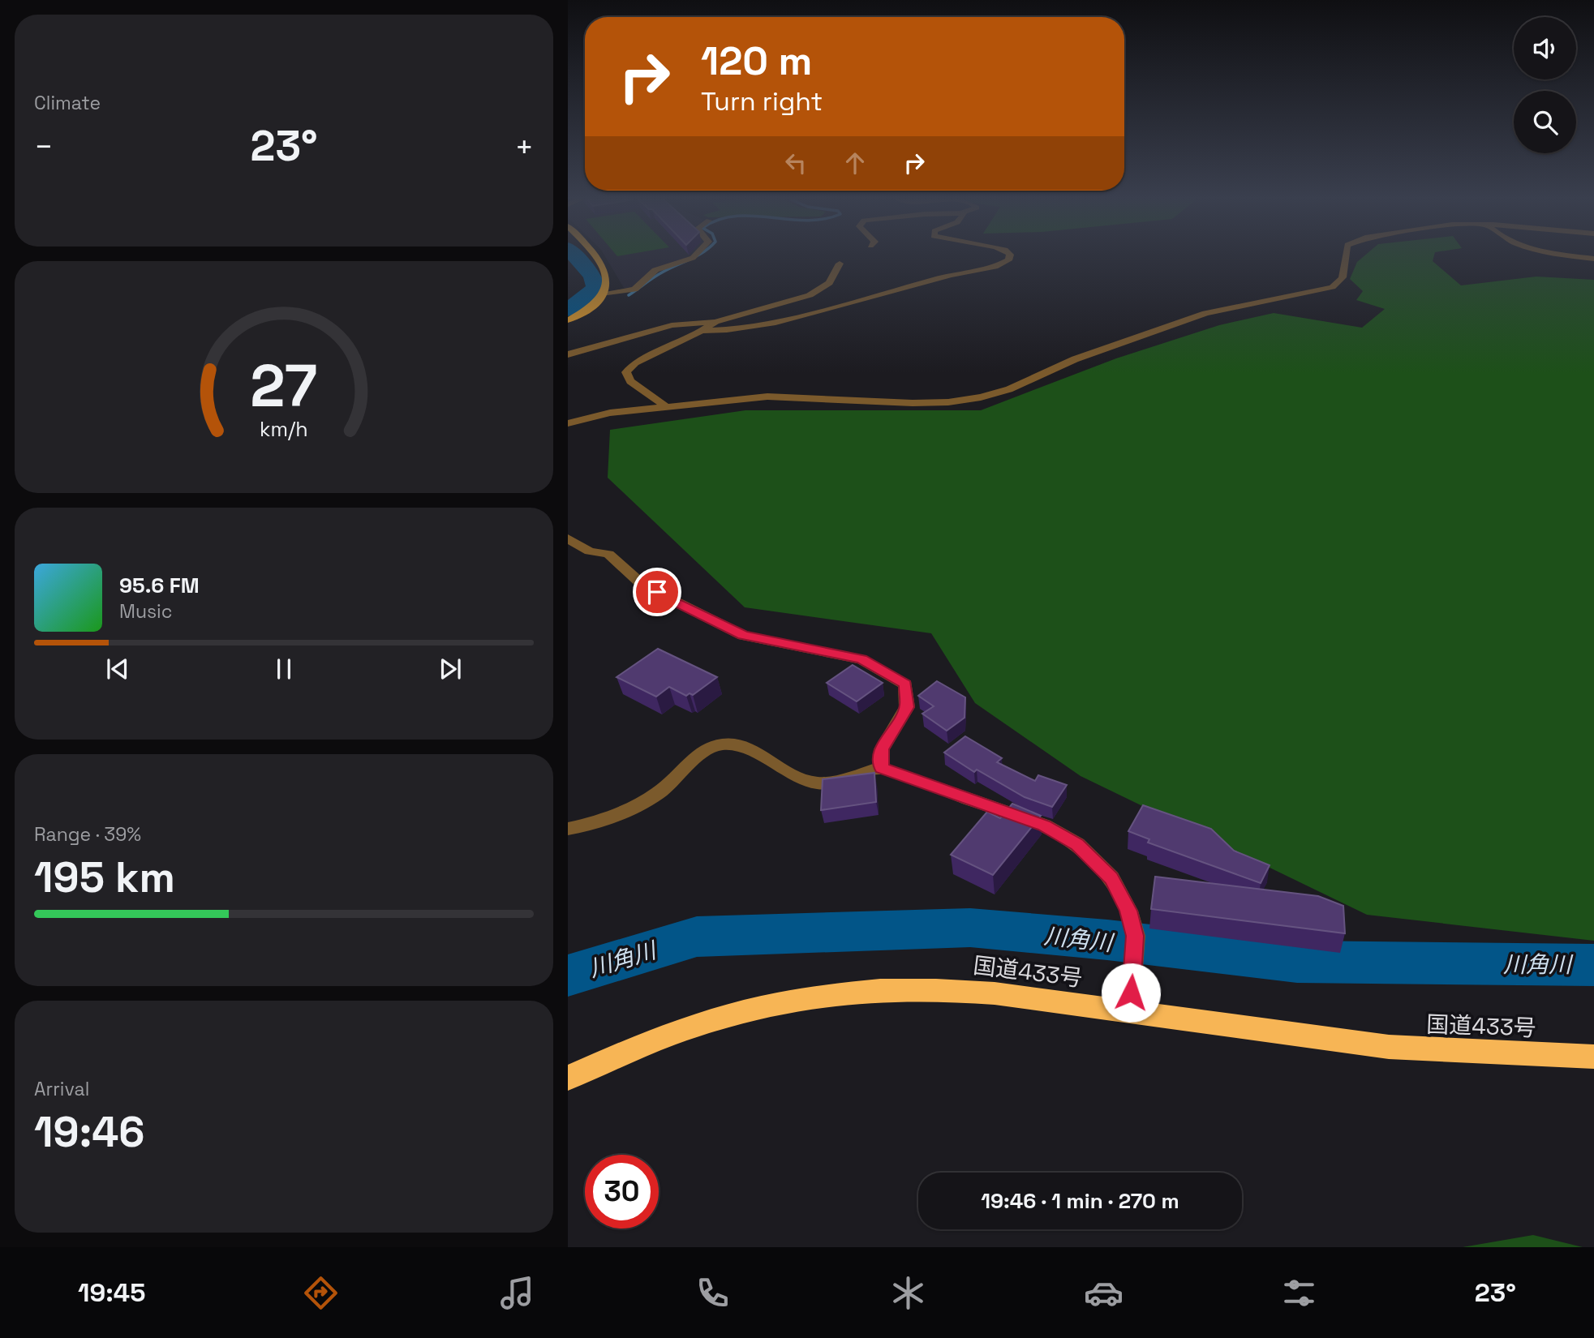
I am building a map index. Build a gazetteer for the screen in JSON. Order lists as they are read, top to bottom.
{
  "streets": {
    "highway": ["国道433号"]
  },
  "water": ["川角川"],
  "page": {
    "tile": [
      "Climate",
      ["Range · 39%", "195 km"],
      ["Arrival", "19:46"]
    ],
    "turn": ["120 m", "Turn right"],
    "heat": ["−", "23°", "+"],
    "song": ["95.6 FM", "Music"],
    "limit": "30",
    "trip": "19:46 · 1 min · 270 m",
    "tabs": ["19:45", "23°"],
    "gauge": ["27", "km/h"]
  }
}
